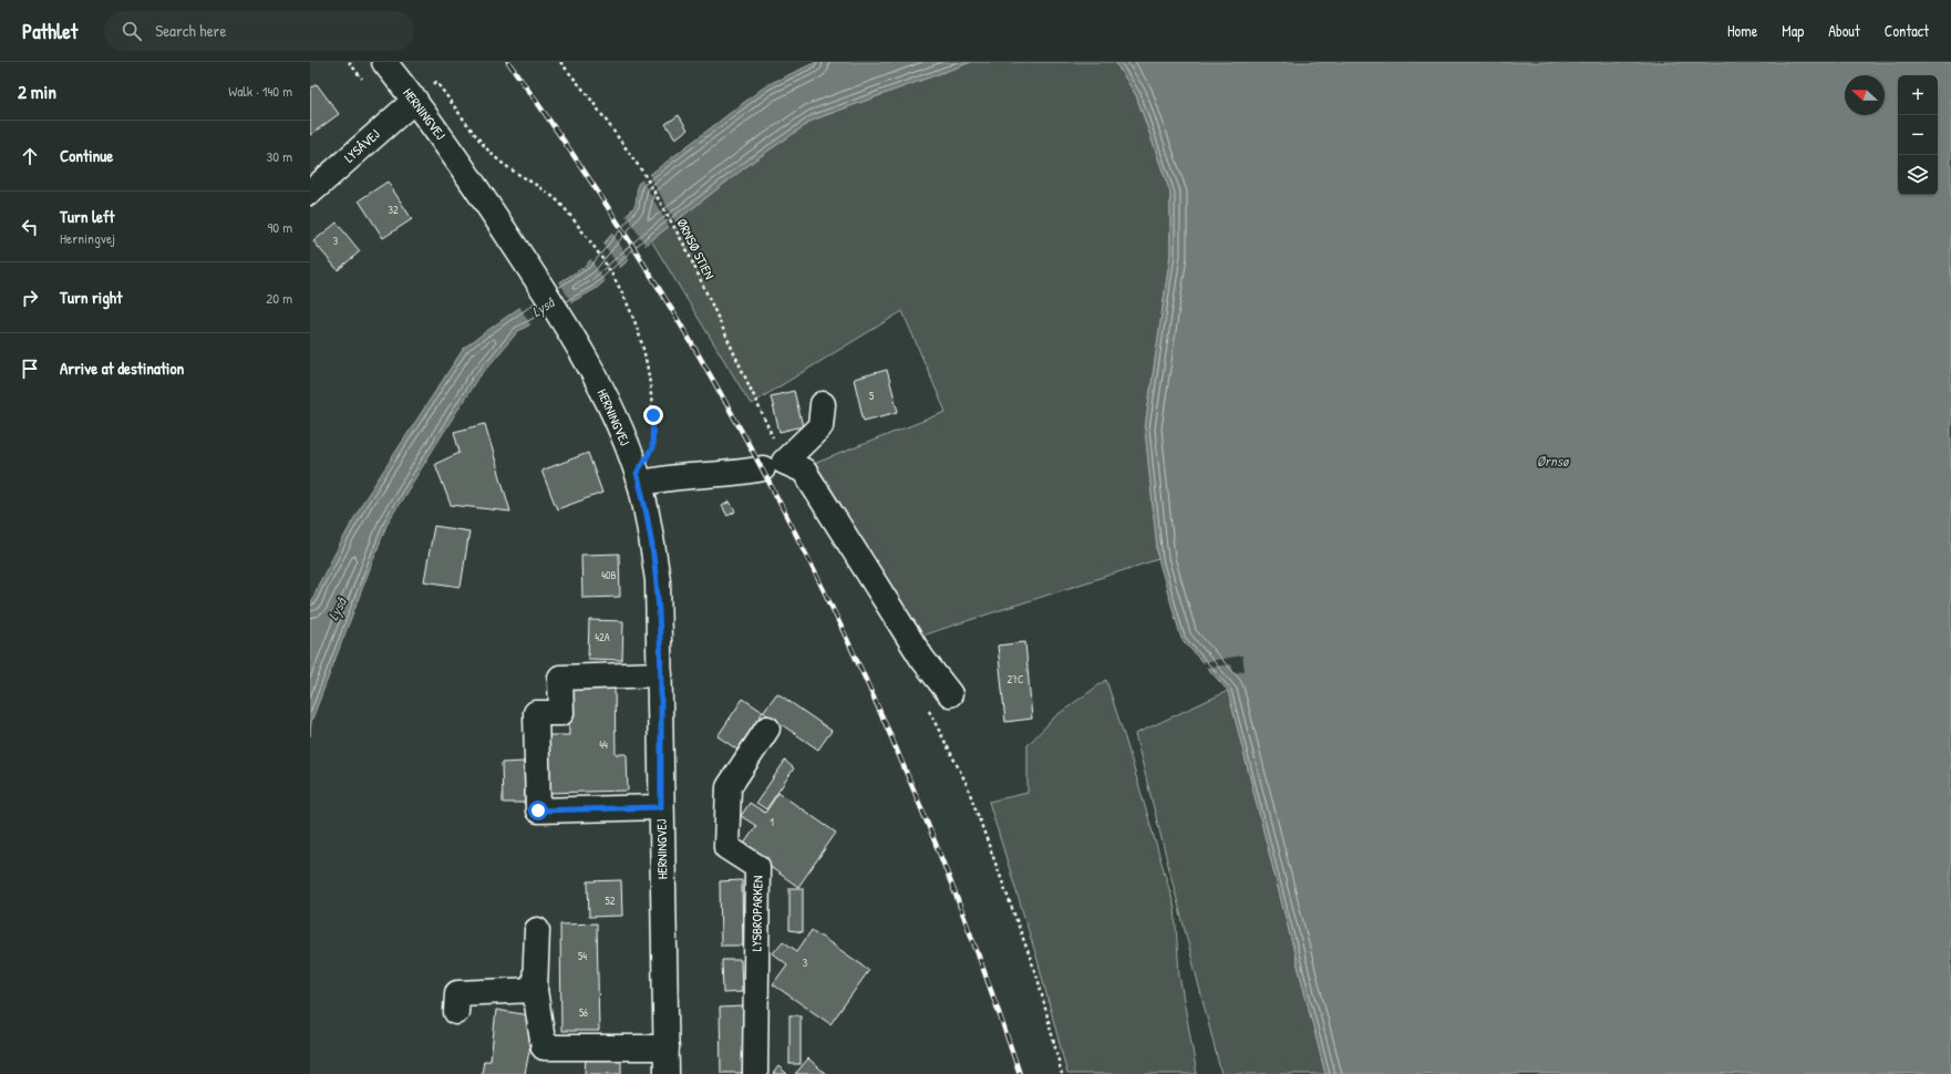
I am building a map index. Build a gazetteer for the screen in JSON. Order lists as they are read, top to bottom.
{
  "streets": {
    "street": ["HERNINGVEJ", "LYSÅVEJ", "LYSBROPARKEN"],
    "path": ["ØRNSØ STIEN"]
  },
  "crossings": [
    ["HERNINGVEJ", "LYSÅVEJ"]
  ],
  "water": ["Lyså", "Ørnsø"],
  "house_numbers": [
    "32",
    "3",
    "5",
    "40B",
    "42A",
    "27C",
    "44",
    "1",
    "52",
    "54",
    "3",
    "56"
  ],
  "north": "left",
  "page": {
    "header": "Pathlet",
    "search": "Search here",
    "nav": [
      "Home",
      "Map",
      "About",
      "Contact"
    ],
    "heading": ["2 min", "Walk · 140 m"],
    "map_buttons": ["+", "−"],
    "list": [
      ["Continue", "30 m"],
      ["Turn left", "Herningvej", "90 m"],
      ["Turn right", "20 m"],
      "Arrive at destination"
    ]
  }
}
